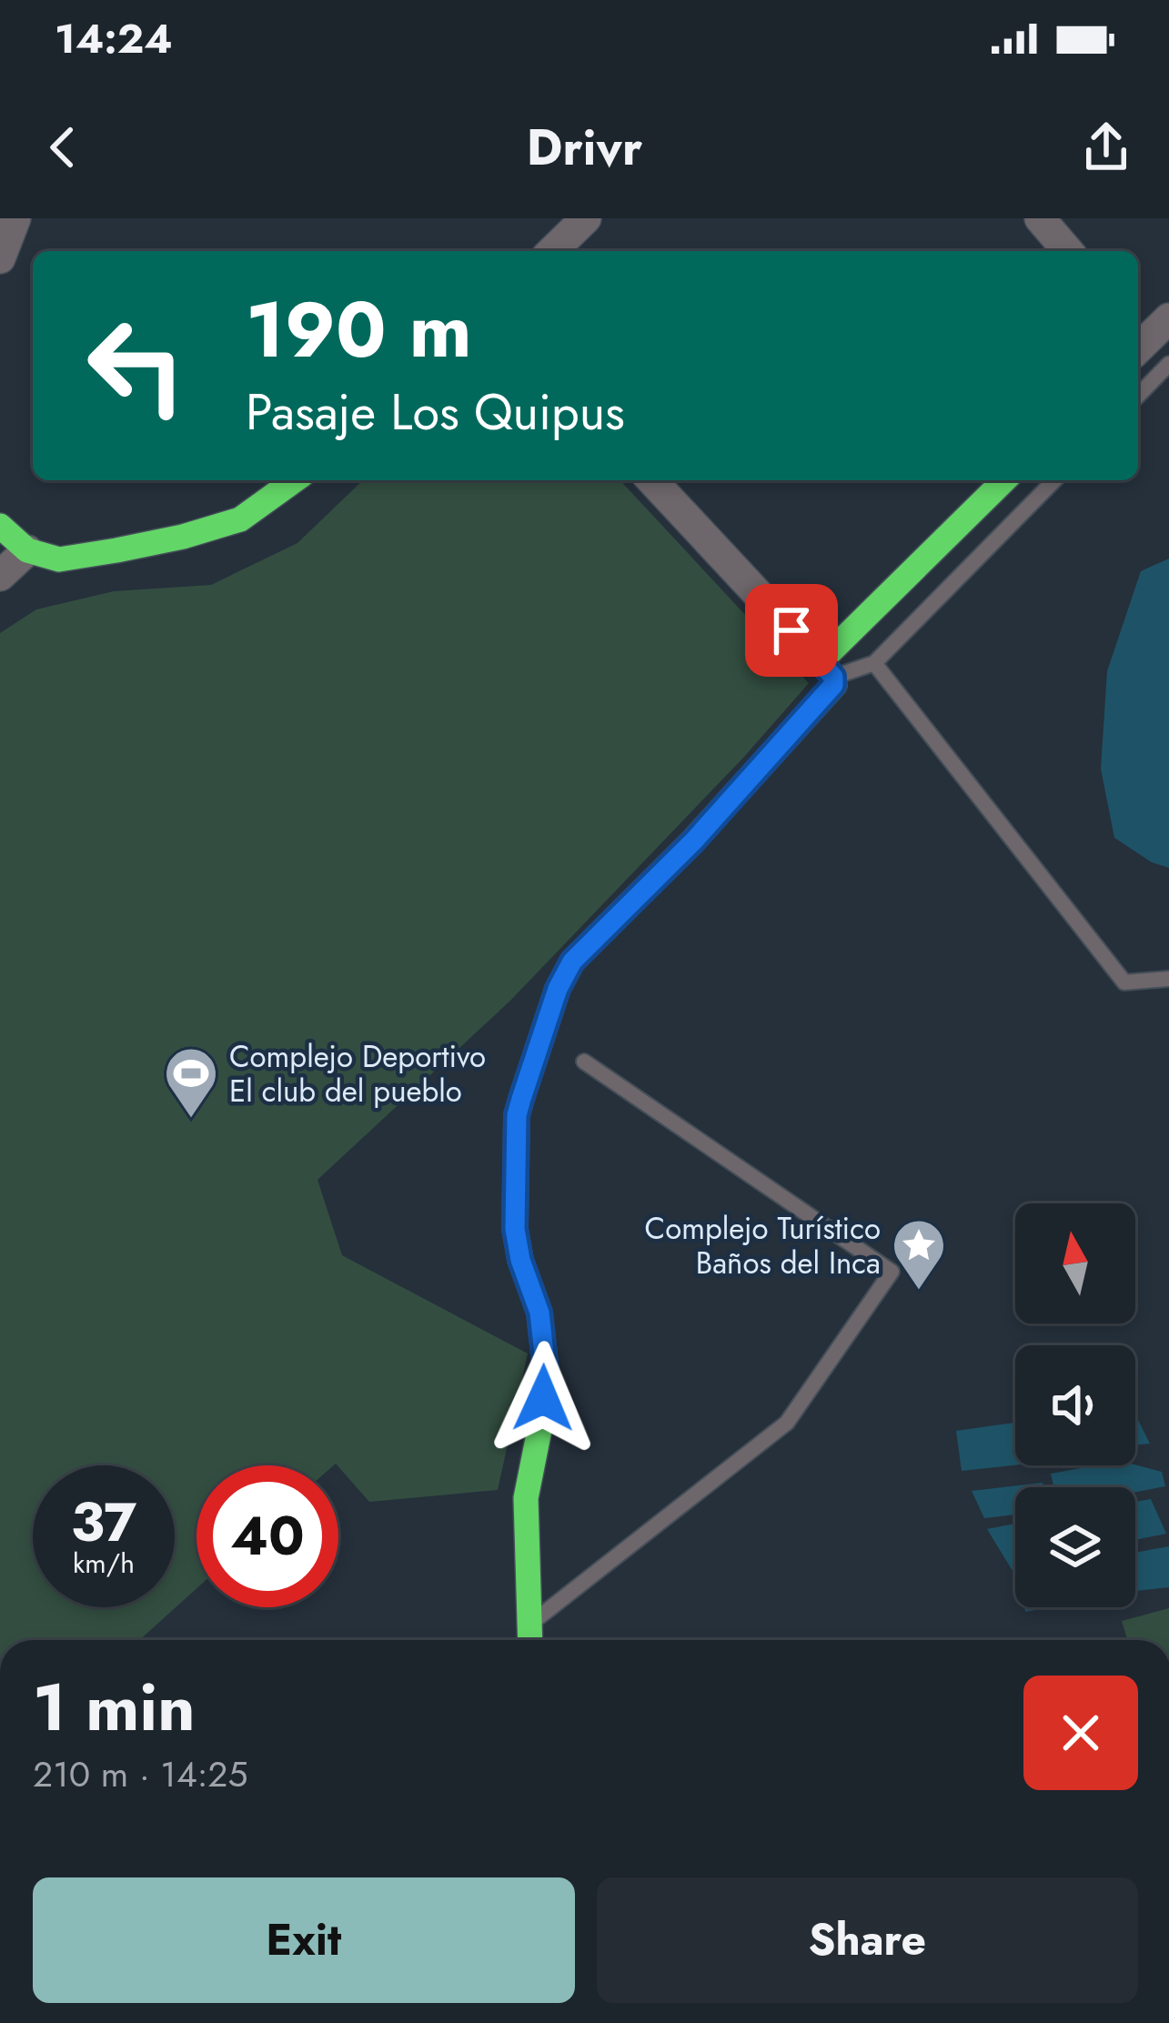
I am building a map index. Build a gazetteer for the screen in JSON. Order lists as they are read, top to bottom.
{
  "places": {
    "sports": ["Complejo Deportivo El club del pueblo"],
    "place": ["Complejo Turístico Baños del Inca"]
  },
  "north": "top",
  "page": {
    "status": "14:24",
    "header": "Drivr",
    "turn": ["190 m", "Pasaje Los Quipus"],
    "speed": "37 km/h",
    "limit": "40",
    "heading": ["1 min", "210 m · 14:25"],
    "buttons": ["Exit", "Share"]
  }
}
